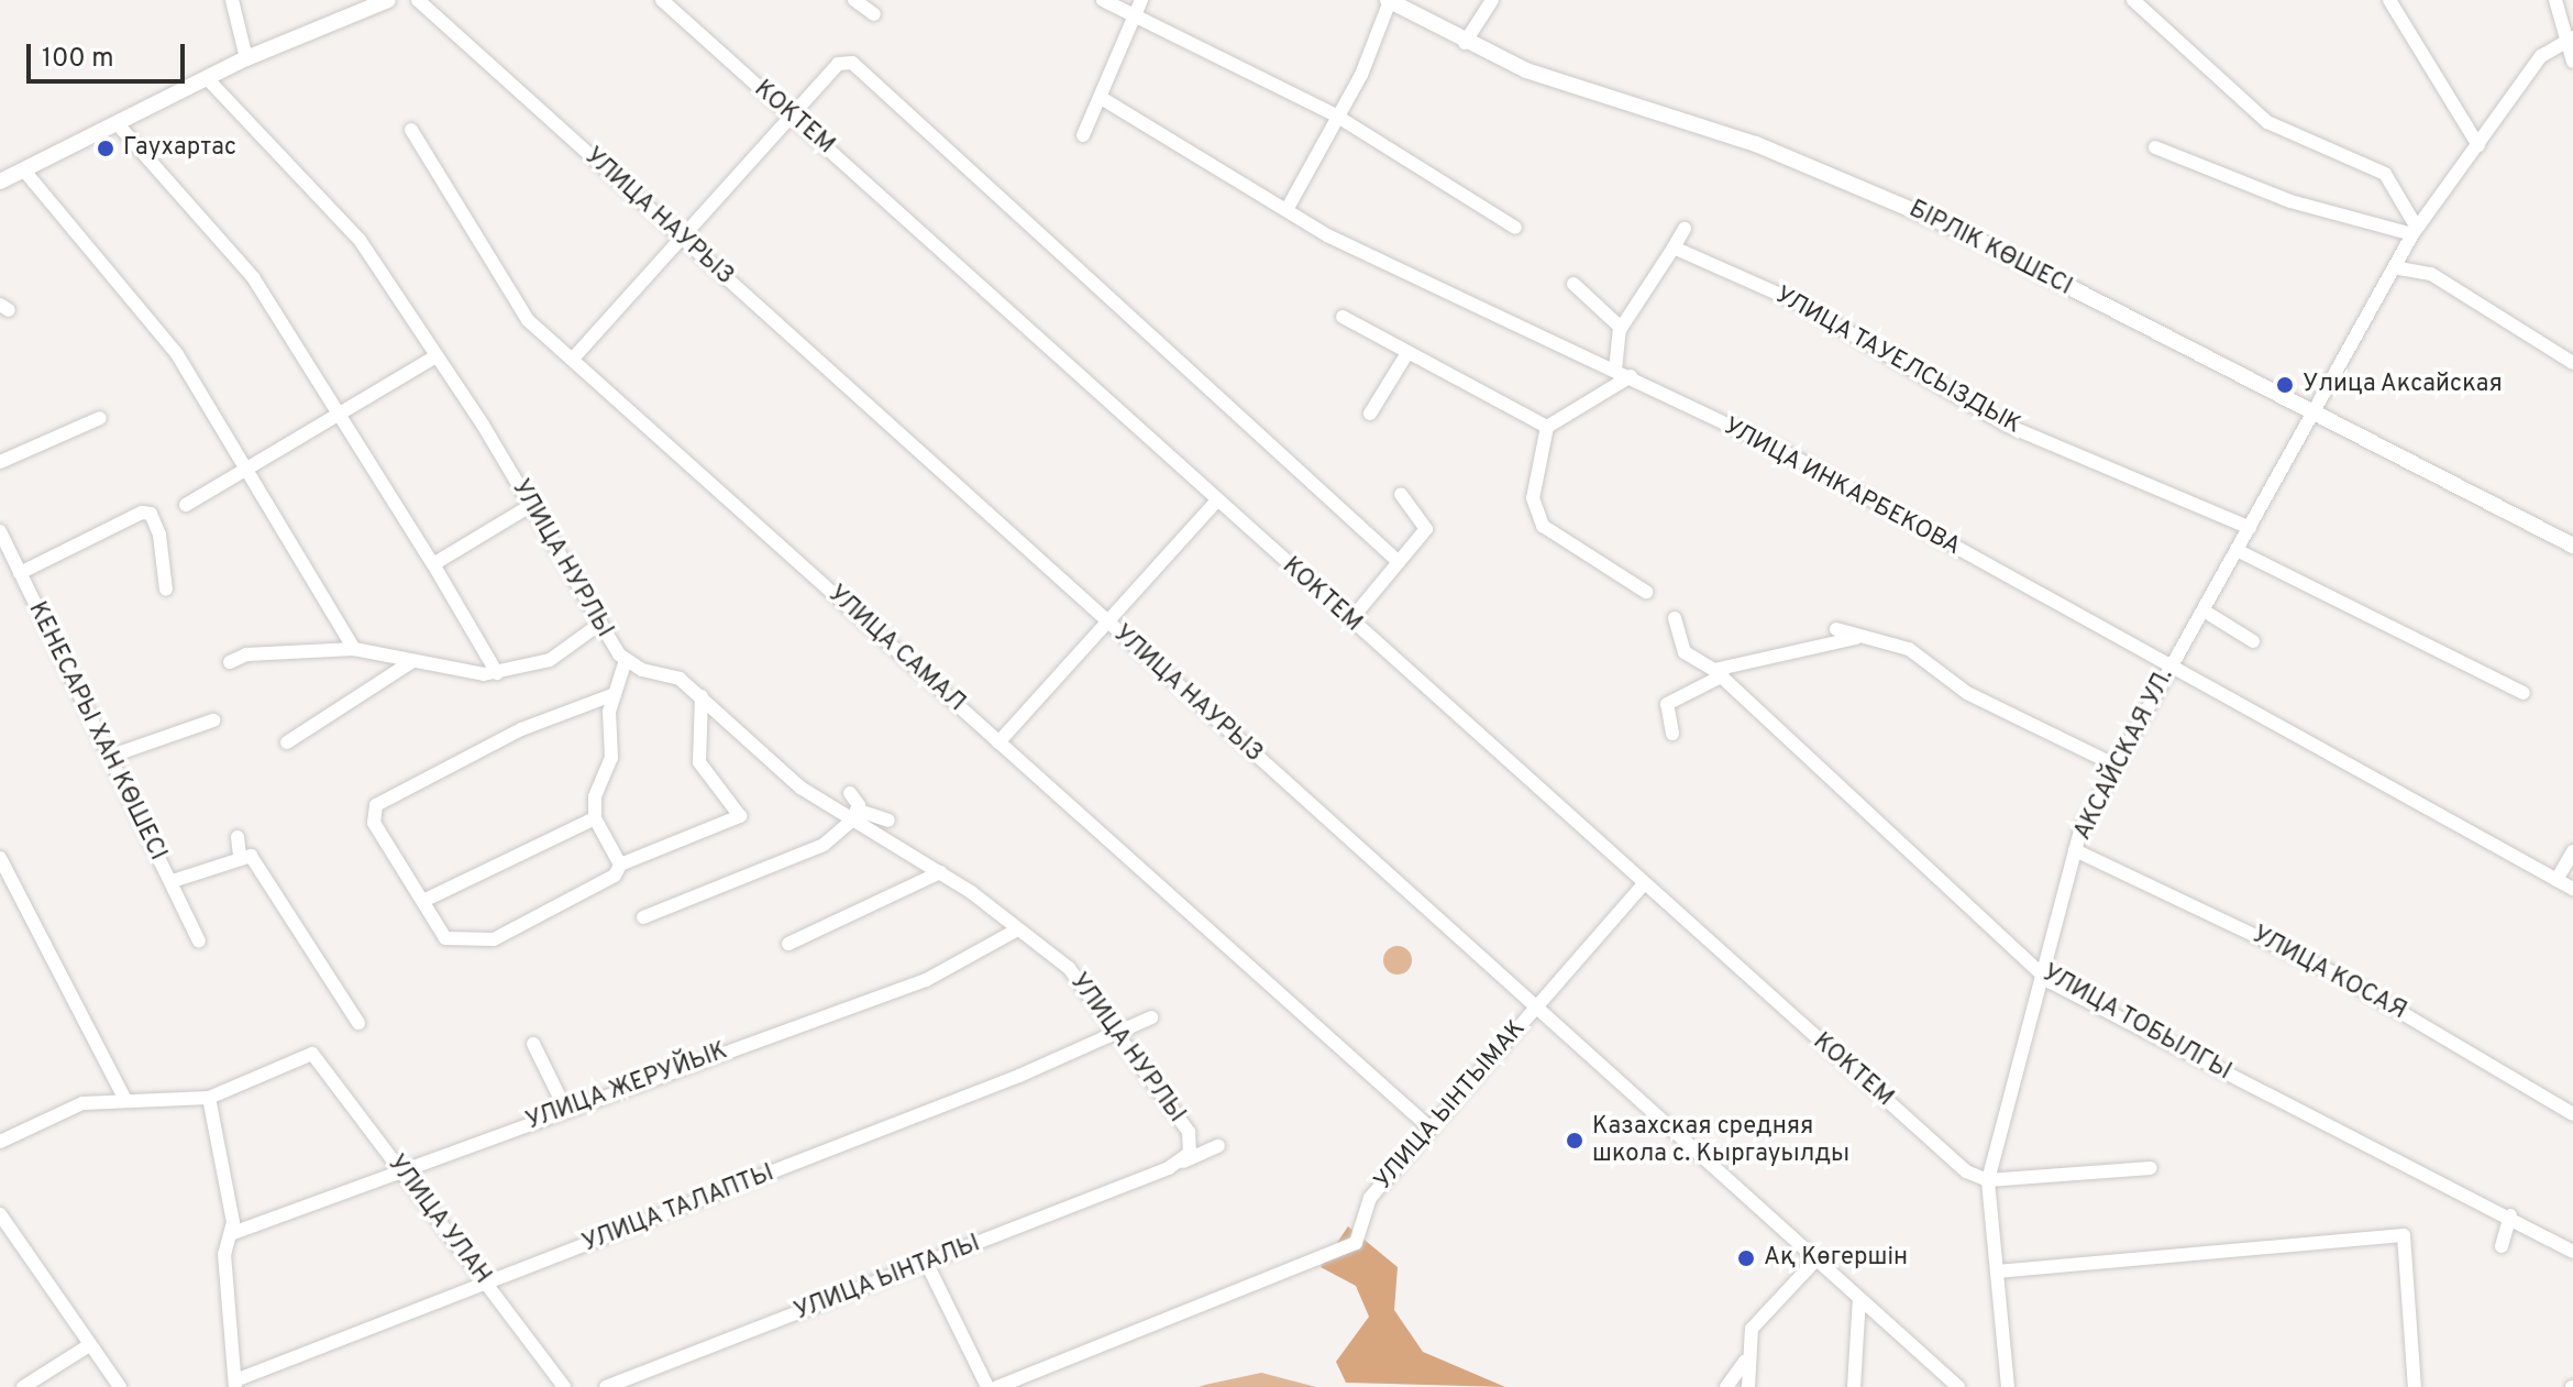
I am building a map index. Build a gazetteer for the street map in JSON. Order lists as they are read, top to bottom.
{
  "streets": {
    "main road": ["БІРЛІК КӨШЕСІ"],
    "street": [
      "КОКТЕМ",
      "УЛИЦА НАУРЫЗ",
      "УЛИЦА ТАУЕЛСЫЗДЫК",
      "УЛИЦА ИНКАРБЕКОВА",
      "УЛИЦА НУРЛЫ",
      "УЛИЦА САМАЛ",
      "КЕНЕСАРЫ ХАН КӨШЕСІ",
      "АКСАЙСКАЯ УЛ.",
      "УЛИЦА КОСАЯ",
      "УЛИЦА ТОБЫЛГЫ",
      "УЛИЦА ЖЕРУЙЫК",
      "УЛИЦА ЫНТЫМАК",
      "УЛИЦА ТАЛАПТЫ",
      "УЛИЦА УЛАН",
      "УЛИЦА ЫНТАЛЫ"
    ]
  },
  "crossings": [
    ["КОКТЕМ", "АКСАЙСКАЯ УЛ."],
    ["КОКТЕМ", "УЛИЦА ЫНТЫМАК"],
    ["УЛИЦА НАУРЫЗ", "УЛИЦА ЫНТЫМАК"],
    ["БІРЛІК КӨШЕСІ", "АКСАЙСКАЯ УЛ."],
    ["УЛИЦА ТАУЕЛСЫЗДЫК", "АКСАЙСКАЯ УЛ."],
    ["УЛИЦА ИНКАРБЕКОВА", "АКСАЙСКАЯ УЛ."],
    ["УЛИЦА НУРЛЫ", "УЛИЦА ЖЕРУЙЫК"],
    ["УЛИЦА НУРЛЫ", "УЛИЦА ТАЛАПТЫ"],
    ["УЛИЦА НУРЛЫ", "УЛИЦА ЫНТАЛЫ"],
    ["УЛИЦА САМАЛ", "УЛИЦА ЫНТЫМАК"],
    ["АКСАЙСКАЯ УЛ.", "УЛИЦА КОСАЯ"],
    ["АКСАЙСКАЯ УЛ.", "УЛИЦА ТОБЫЛГЫ"],
    ["УЛИЦА ЖЕРУЙЫК", "УЛИЦА УЛАН"],
    ["УЛИЦА ТАЛАПТЫ", "УЛИЦА УЛАН"]
  ],
  "places": [
    "Гаухартас",
    "Улица Аксайская",
    "Казахская средняя школа с. Кыргауылды",
    "Ақ Көгершін"
  ],
  "scale_bar": "100 m"
}
